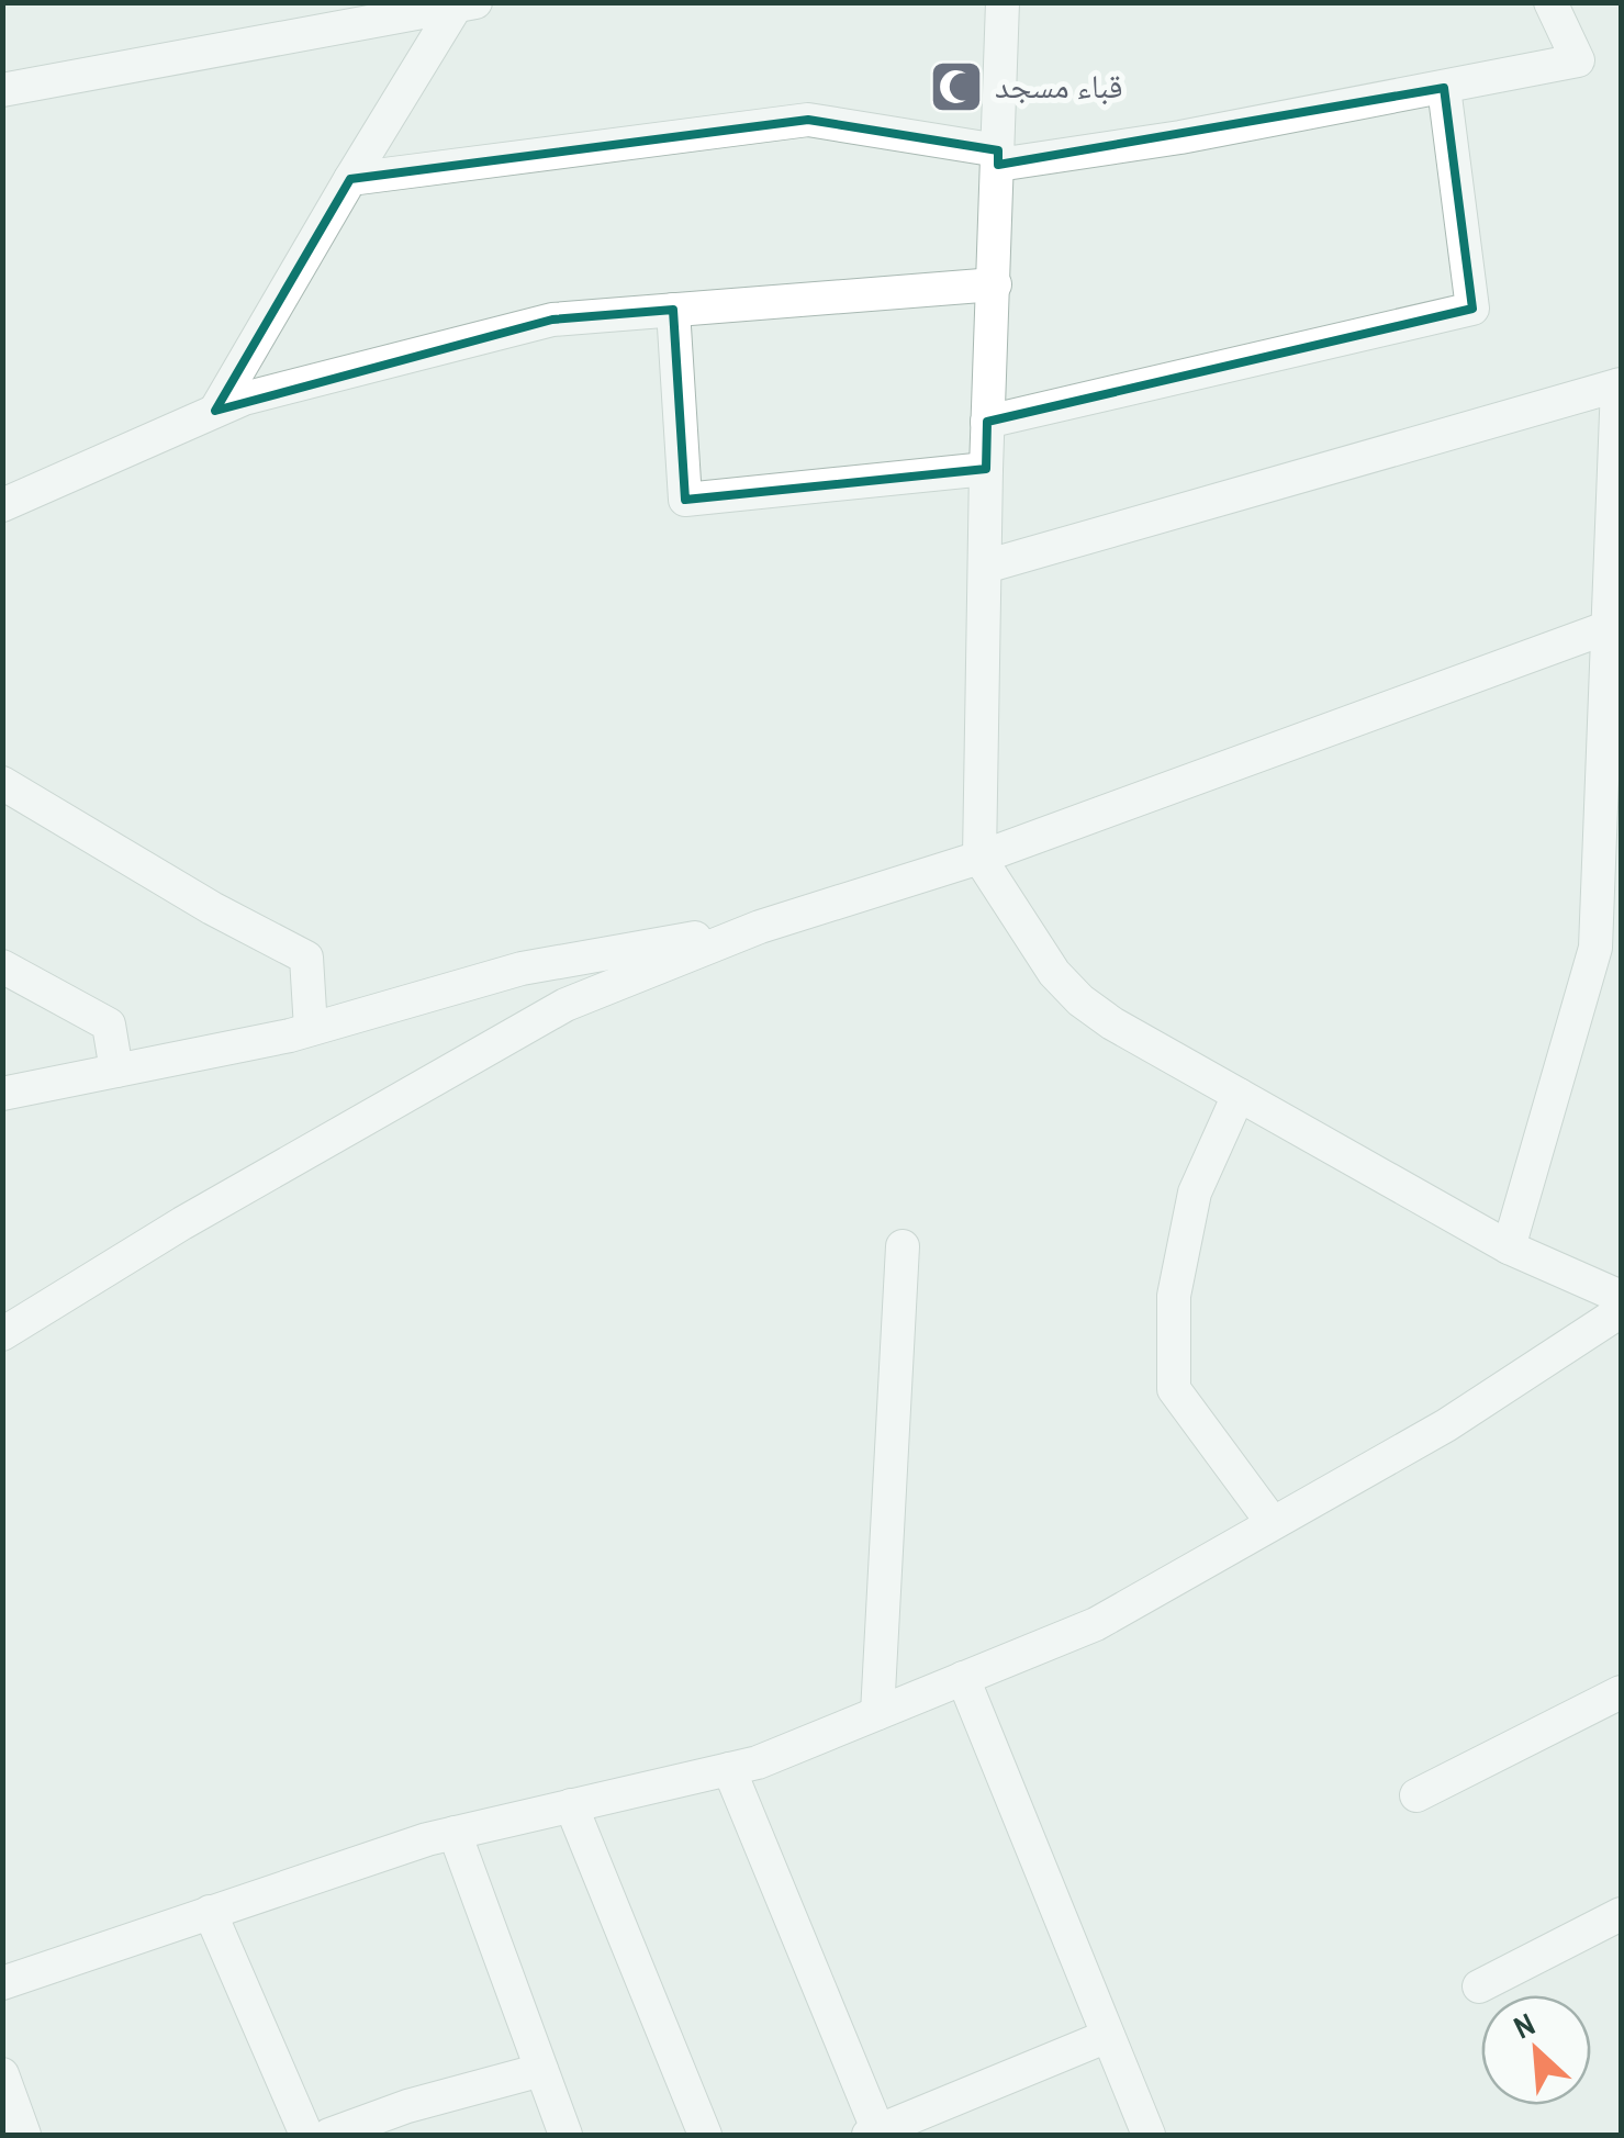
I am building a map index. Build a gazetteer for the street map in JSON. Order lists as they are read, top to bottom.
{
  "places": {
    "mosque": ["قباء مسجد"]
  },
  "north": "top left"
}
